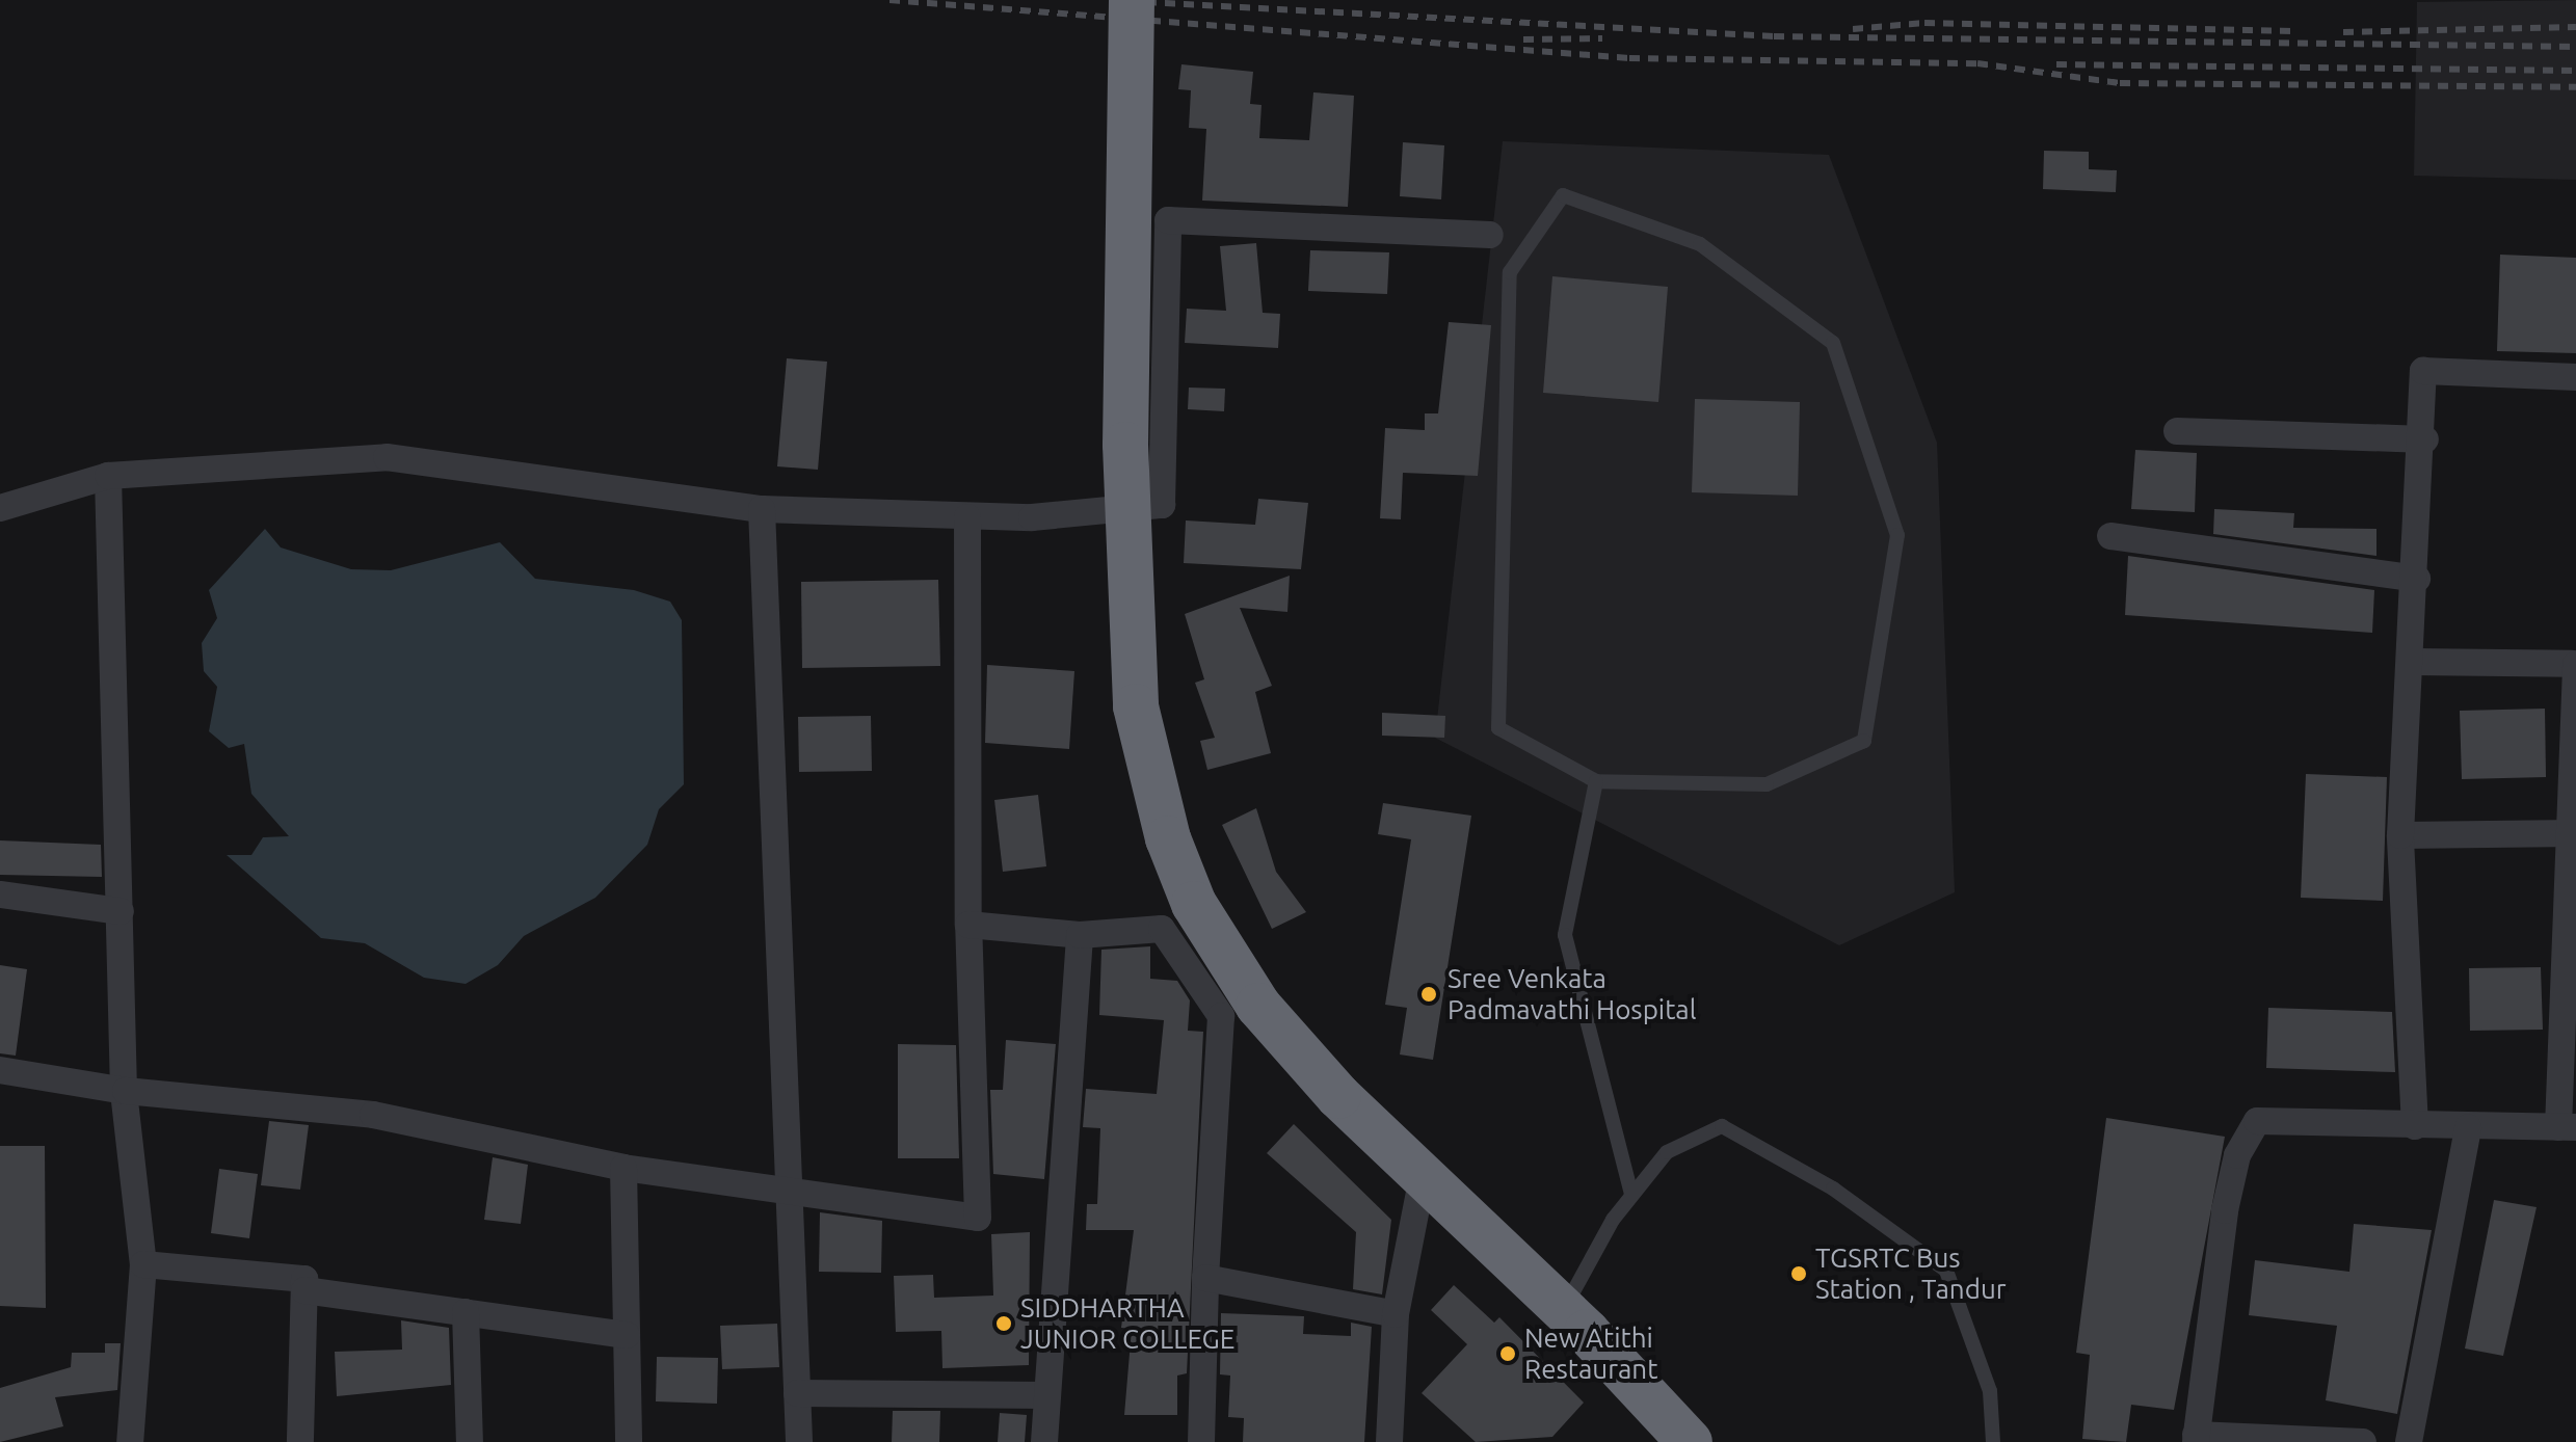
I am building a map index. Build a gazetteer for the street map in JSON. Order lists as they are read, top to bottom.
{
  "places": [
    "Sree Venkata Padmavathi Hospital",
    "TGSRTC Bus Station , Tandur",
    "SIDDHARTHA JUNIOR COLLEGE",
    "New Atithi Restaurant"
  ]
}
